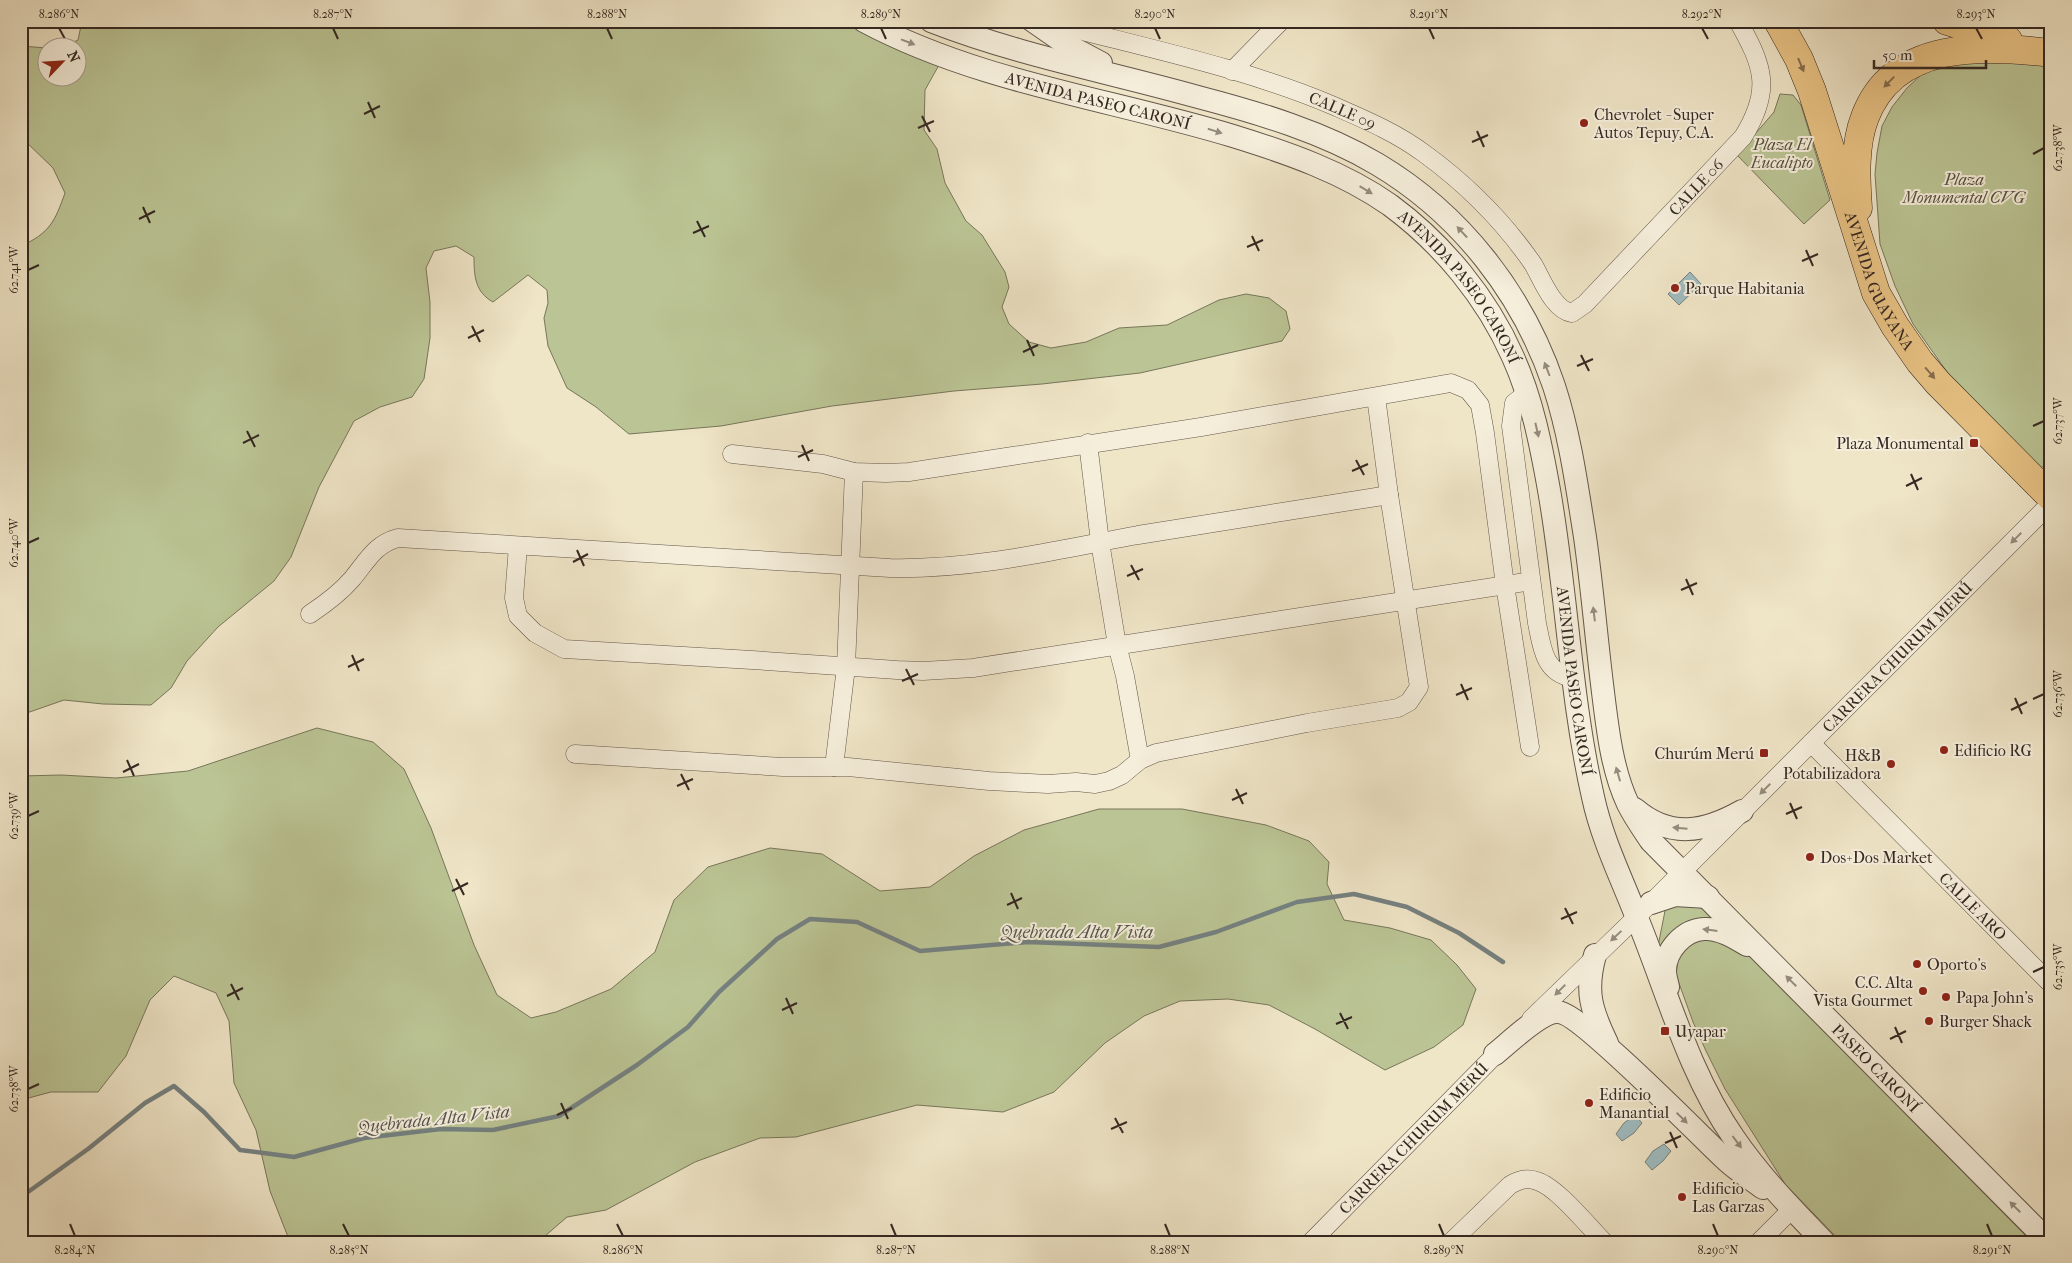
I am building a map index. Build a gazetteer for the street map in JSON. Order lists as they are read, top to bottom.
{
  "streets": {
    "main road": ["AVENIDA GUAYANA"],
    "street": [
      "AVENIDA PASEO CARONÍ",
      "CALLE 09",
      "CALLE 06",
      "CARRERA CHURUM MERÚ",
      "CALLE ARO",
      "PASEO CARONÍ"
    ]
  },
  "crossings": [
    ["AVENIDA PASEO CARONÍ", "CARRERA CHURUM MERÚ"],
    ["AVENIDA PASEO CARONÍ", "PASEO CARONÍ"],
    ["CALLE 09", "CALLE 06"],
    ["CARRERA CHURUM MERÚ", "CALLE ARO"],
    ["CARRERA CHURUM MERÚ", "PASEO CARONÍ"]
  ],
  "one_way": ["AVENIDA GUAYANA", "CARRERA CHURUM MERÚ"],
  "water": ["Quebrada Alta Vista"],
  "parks": ["Plaza El Eucalipto", "Plaza Monumental CVG"],
  "places": {
    "other": [
      "Chevrolet - Super Autos Tepuy, C.A.",
      "Parque Habitania",
      "Edificio RG",
      "H&B Potabilizadora",
      "Dos+Dos Market",
      "Oporto's",
      "C.C. Alta Vista Gourmet",
      "Papa John's",
      "Burger Shack",
      "Edificio Manantial",
      "Edificio Las Garzas"
    ],
    "transit": ["Plaza Monumental", "Churúm Merú", "Uyapar"]
  },
  "scale_bar": "50 m",
  "north": "top right",
  "coordinates": [
    "8.286°N",
    "8.287°N",
    "8.288°N",
    "8.289°N",
    "8.290°N",
    "8.291°N",
    "8.292°N",
    "8.293°N",
    "62.738°W",
    "62.741°W",
    "62.737°W",
    "62.740°W",
    "62.736°W",
    "62.739°W",
    "62.735°W",
    "8.284°N",
    "8.285°N"
  ]
}
